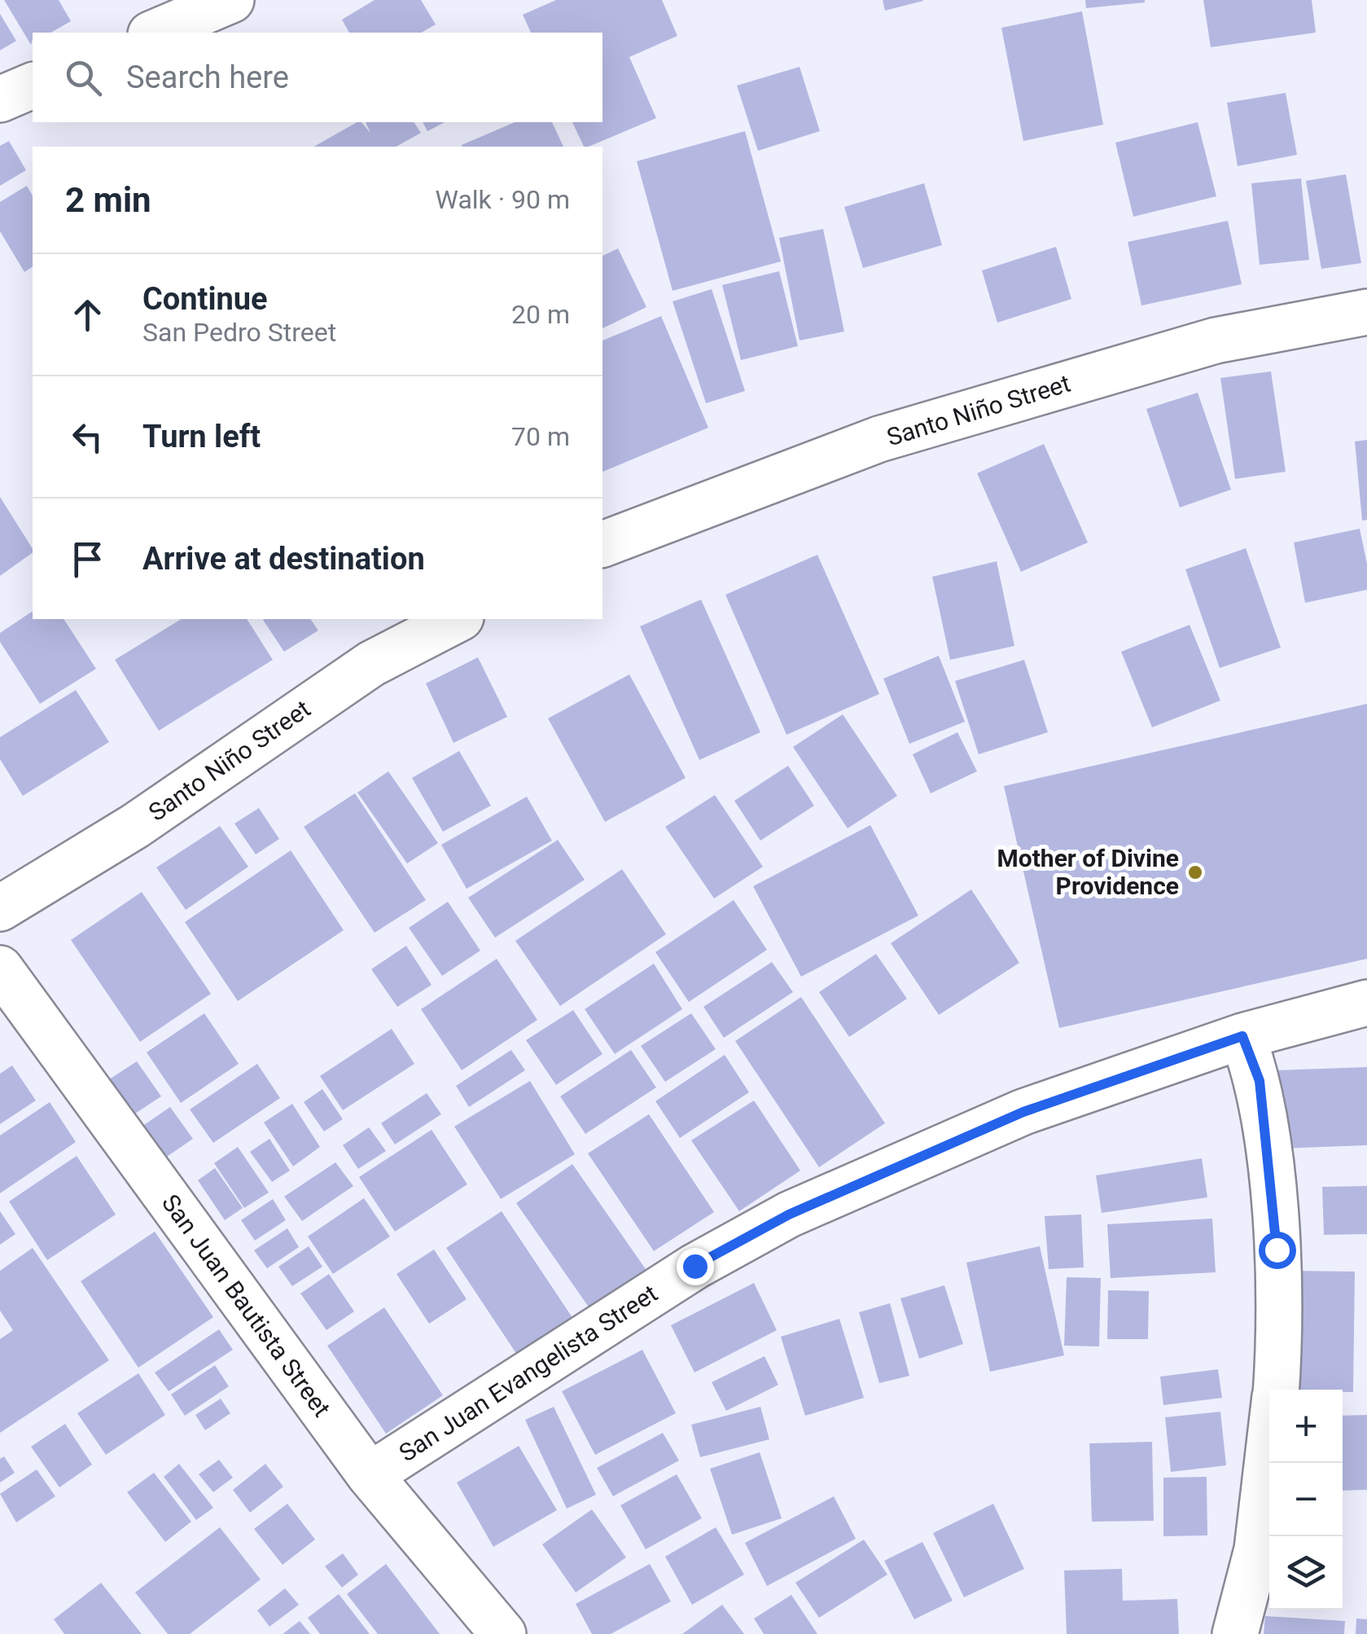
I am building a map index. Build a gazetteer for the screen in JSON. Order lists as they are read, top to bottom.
{
  "streets": {
    "street": ["Santo Niño Street", "San Juan Bautista Street", "San Juan Evangelista Street"]
  },
  "crossings": [
    ["San Juan Bautista Street", "San Juan Evangelista Street"]
  ],
  "places": ["Mother of Divine Providence"],
  "page": {
    "search": "Search here",
    "heading": ["2 min", "Walk · 90 m"],
    "list": [
      ["Continue", "San Pedro Street", "20 m"],
      ["Turn left", "70 m"],
      "Arrive at destination"
    ],
    "map_buttons": ["+", "−"]
  }
}
